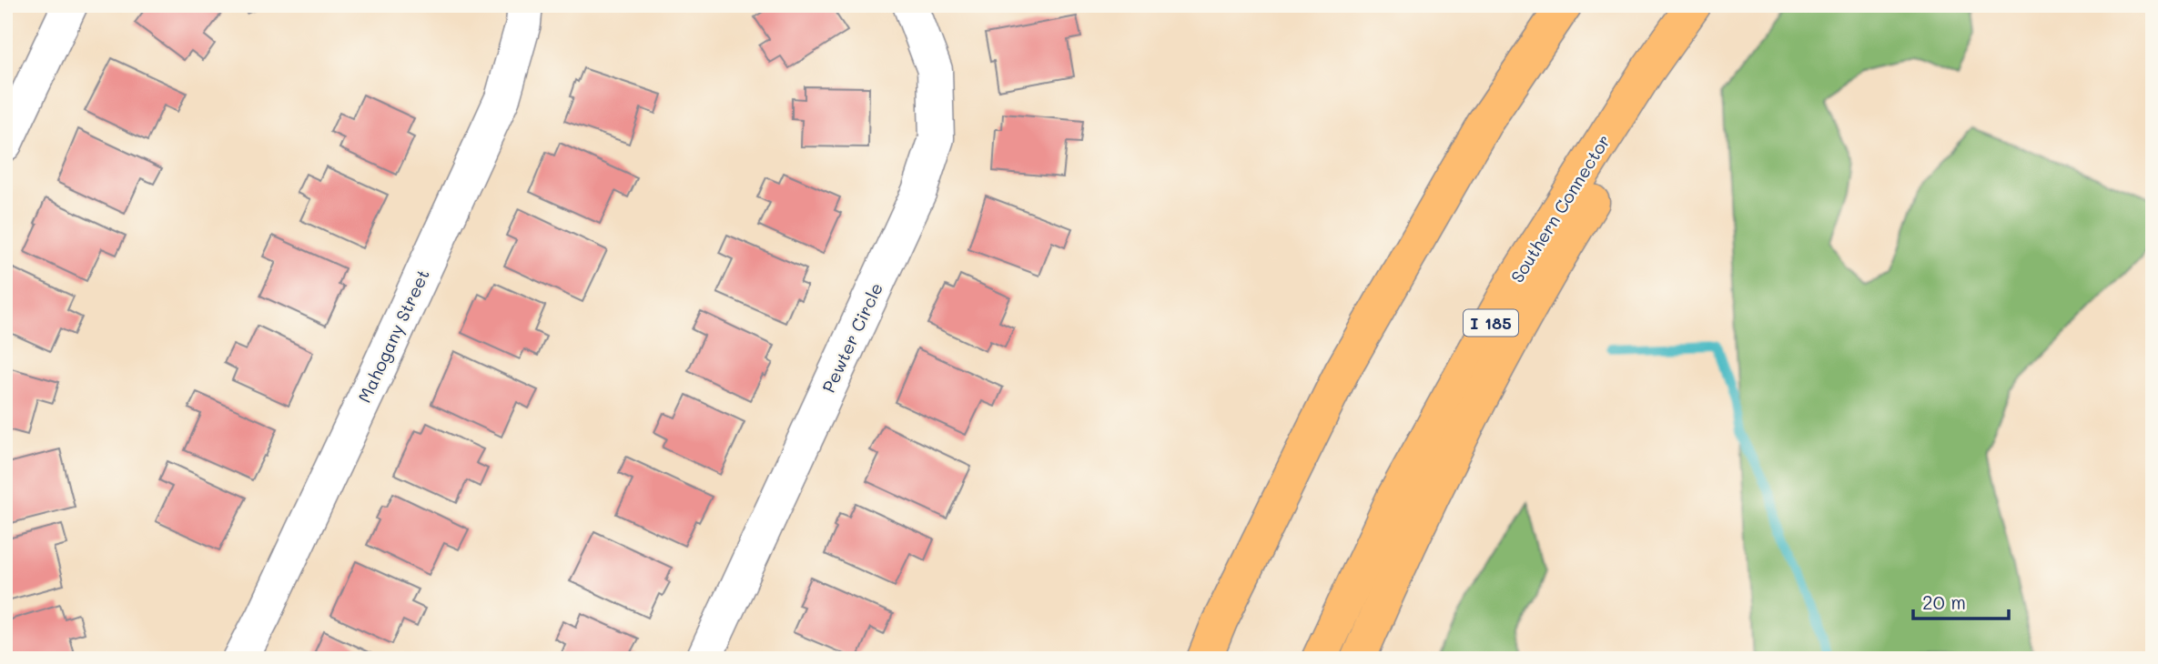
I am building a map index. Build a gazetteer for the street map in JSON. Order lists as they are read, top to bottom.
{
  "streets": {
    "highway": ["Southern Connector", "I 185"],
    "street": ["Mahogany Street", "Pewter Circle"]
  },
  "scale_bar": "20 m"
}
